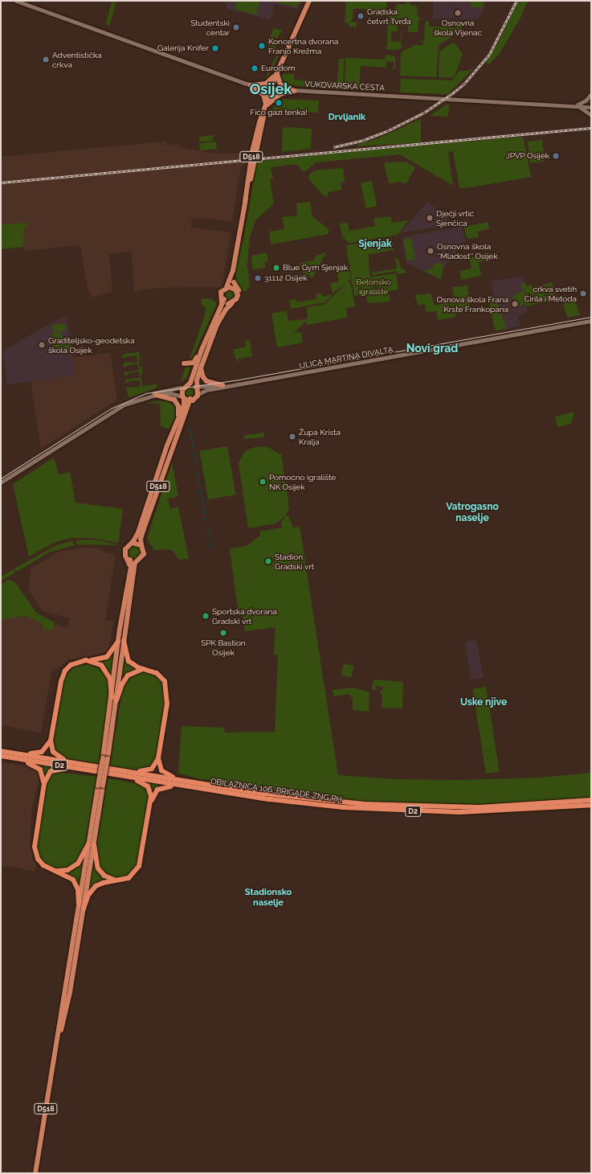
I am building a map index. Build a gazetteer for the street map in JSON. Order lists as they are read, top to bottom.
{
  "streets": {
    "highway": ["D2", "OBILAZNICA 106. BRIGADE ZNG RH"],
    "main road": ["VUKOVARSKA CESTA", "D518"],
    "street": ["ULICA MARTINA DIVALTA"]
  },
  "crossings": [
    ["VUKOVARSKA CESTA", "D518"],
    ["D518", "ULICA MARTINA DIVALTA"]
  ],
  "districts": [
    "Osijek",
    "Drvljanik",
    "Sjenjak",
    "Novi grad",
    "Vatrogasno naselje",
    "Uske njive",
    "Stadionsko naselje"
  ],
  "parks": ["Betonsko igralište"],
  "places": [
    "Osnovna škola Vijenac",
    "Gradska četvrt Tvrđa",
    "Studentski centar",
    "Koncertna dvorana Franjo Krežma",
    "Galerija Knifer",
    "Adventistička crkva",
    "Eurodom",
    "Fićo gazi tenka!",
    "JPVP Osijek",
    "Dječji vrtić Sjenčica",
    "Osnovna škola ''Mladost'' Osijek",
    "Blue Gym Sjenjak",
    "31112 Osijek",
    "crkva svetih Ćirila i Metoda",
    "Osnova škola Frana Krste Frankopana",
    "Graditeljsko-geodetska škola Osijek",
    "Župa Krista Kralja",
    "Pomoćno igralište NK Osijek",
    "Stadion Gradski vrt",
    "Sportska dvorana Gradski vrt",
    "SPK Bastion Osijek"
  ]
}
